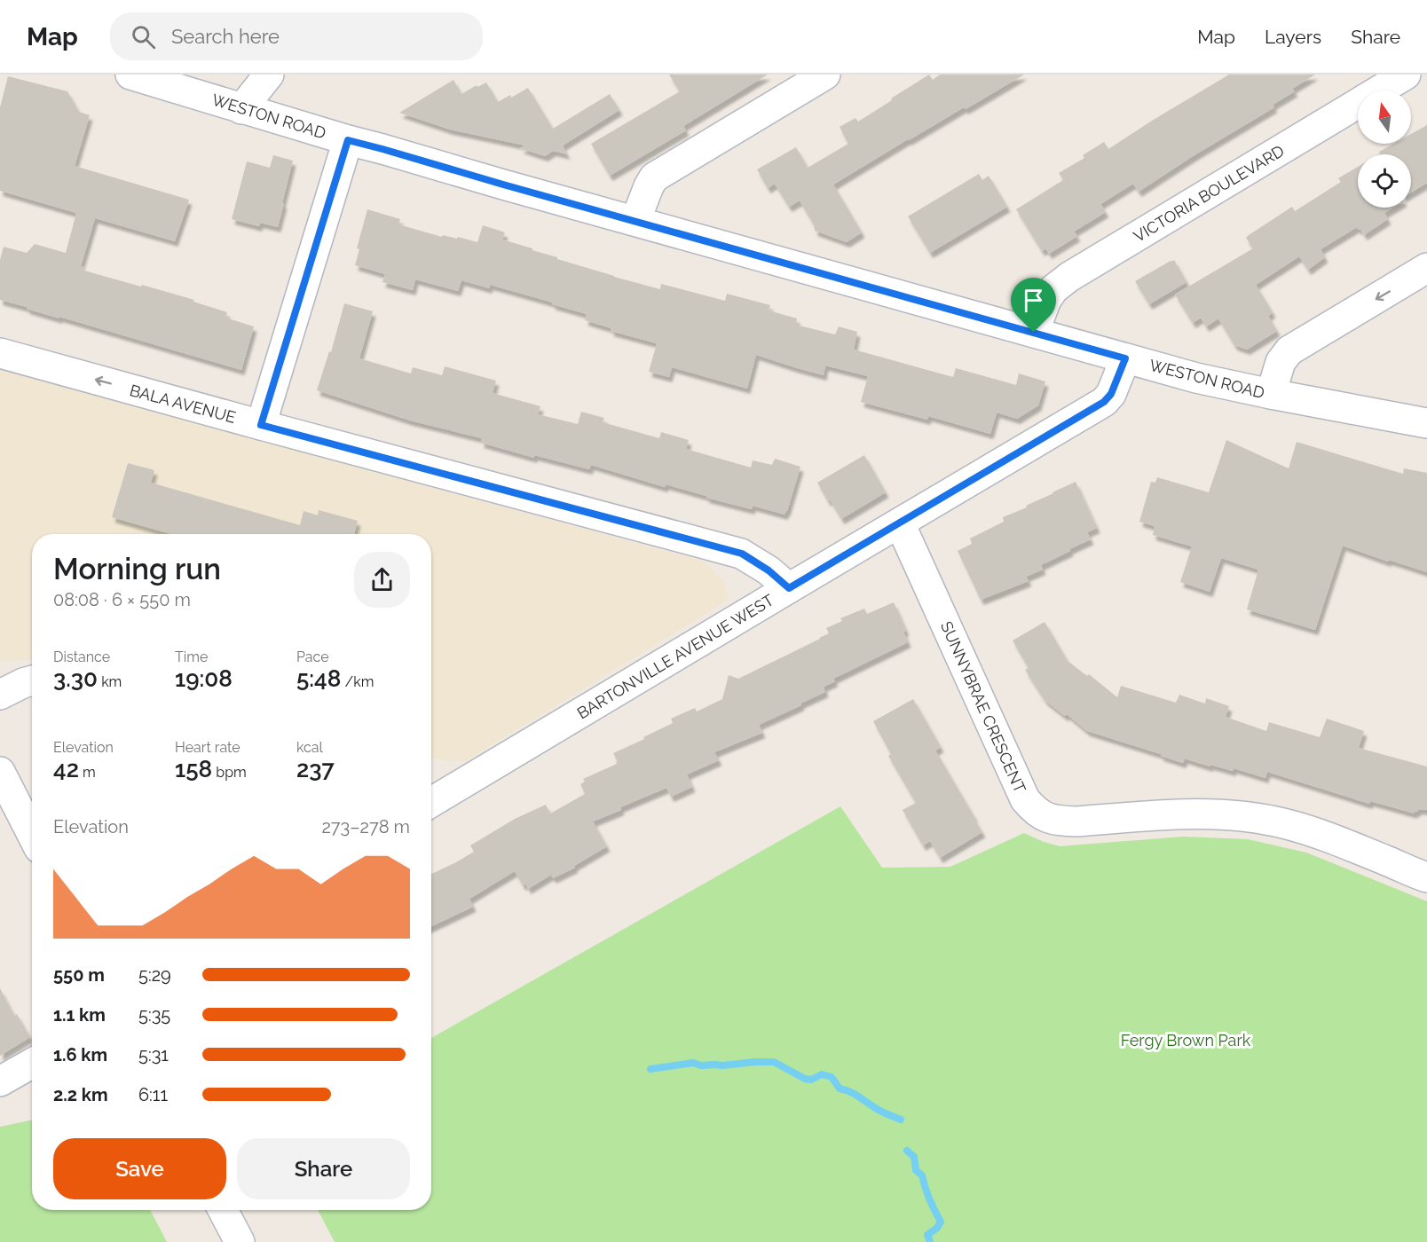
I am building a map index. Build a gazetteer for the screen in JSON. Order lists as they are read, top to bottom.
{
  "streets": {
    "street": [
      "WESTON ROAD",
      "VICTORIA BOULEVARD",
      "BALA AVENUE",
      "BARTONVILLE AVENUE WEST",
      "SUNNYBRAE CRESCENT"
    ]
  },
  "crossings": [
    ["WESTON ROAD", "VICTORIA BOULEVARD"],
    ["WESTON ROAD", "BARTONVILLE AVENUE WEST"],
    ["BALA AVENUE", "BARTONVILLE AVENUE WEST"],
    ["BARTONVILLE AVENUE WEST", "SUNNYBRAE CRESCENT"]
  ],
  "parks": ["Fergy Brown Park"],
  "north": "top",
  "page": {
    "header": "Map",
    "search": "Search here",
    "nav": ["Map", "Layers", "Share"],
    "heading": ["Morning run", "08:08 · 6 × 550 m"],
    "stats": [
      ["Distance", "3.30 km"],
      ["Time", "19:08"],
      ["Pace", "5:48 /km"],
      ["Elevation", "42 m"],
      ["Heart rate", "158 bpm"],
      ["kcal", "237"]
    ],
    "chart": ["Elevation", "273–278 m"],
    "list": [
      {
        "name": "550 m",
        "note": "5:29"
      },
      {
        "name": "1.1 km",
        "note": "5:35"
      },
      {
        "name": "1.6 km",
        "note": "5:31"
      },
      {
        "name": "2.2 km",
        "note": "6:11"
      }
    ],
    "buttons": ["Save", "Share"]
  }
}
